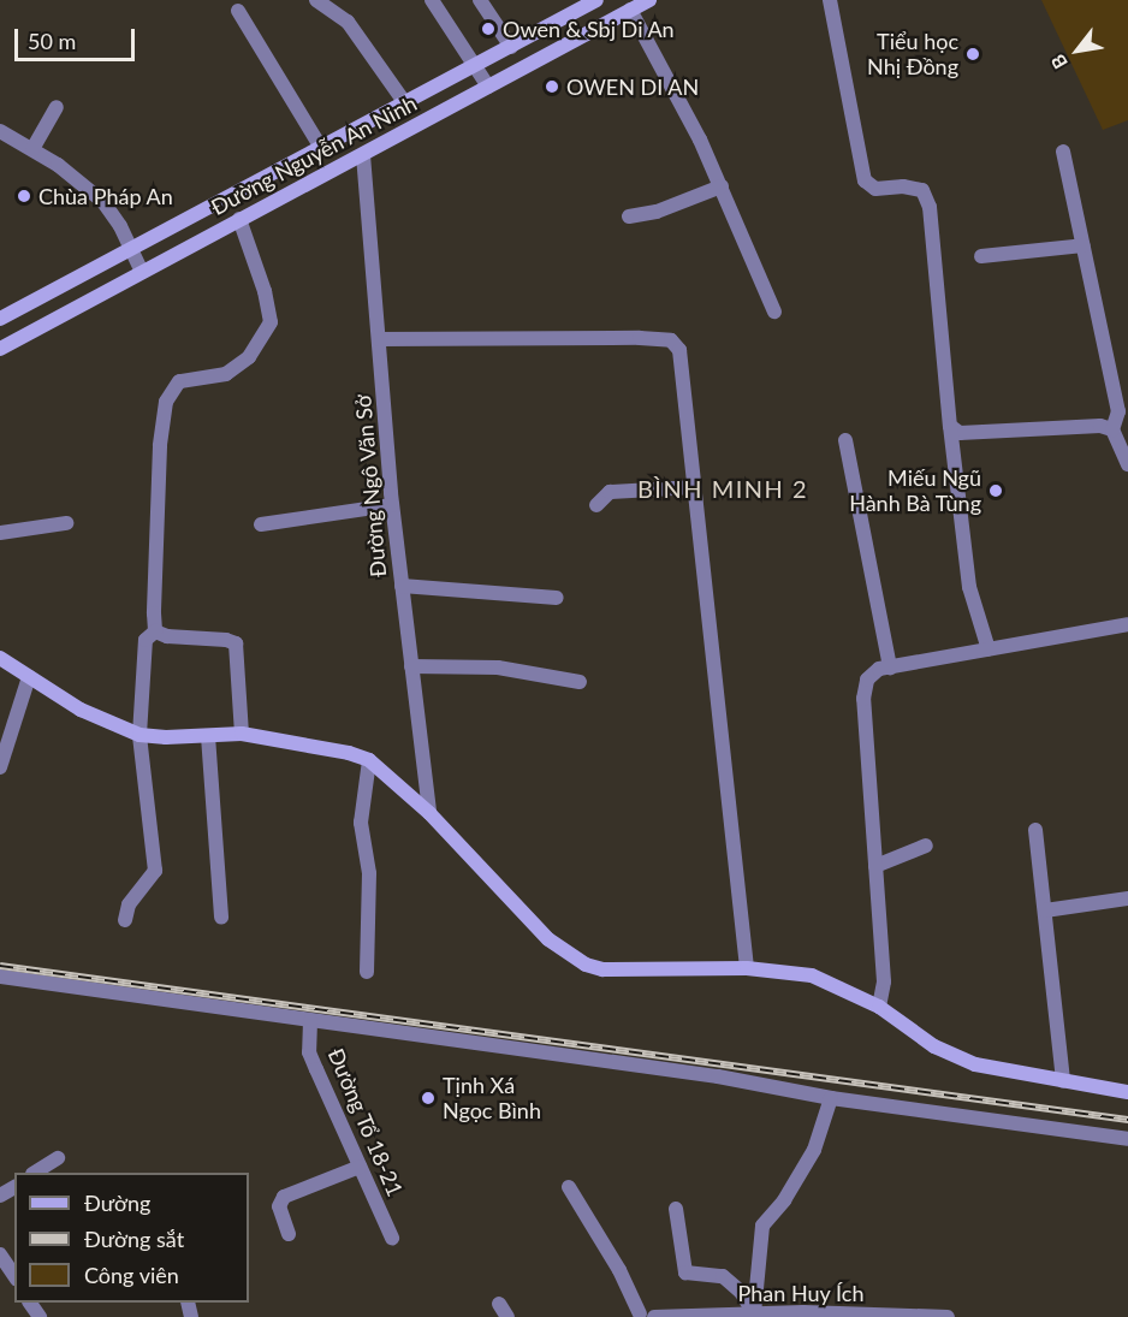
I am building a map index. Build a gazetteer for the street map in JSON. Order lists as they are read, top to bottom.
{
  "streets": {
    "main road": ["Đường Nguyễn An Ninh"],
    "street": ["Đường Ngô Văn Sở", "Đường Tổ 18-21", "Phan Huy Ích"]
  },
  "crossings": [
    ["Đường Nguyễn An Ninh", "Đường Ngô Văn Sở"]
  ],
  "districts": ["BÌNH MINH 2"],
  "places": [
    "Owen & Sbj Di An",
    "Tiểu học Nhị Đồng",
    "OWEN DI AN",
    "Chùa Pháp An",
    "Miếu Ngũ Hành Bà Tùng",
    "Tịnh Xá Ngọc Bình"
  ],
  "legend": ["Đường", "Đường sắt", "Công viên"],
  "scale_bar": "50 m",
  "north": "bottom left"
}
